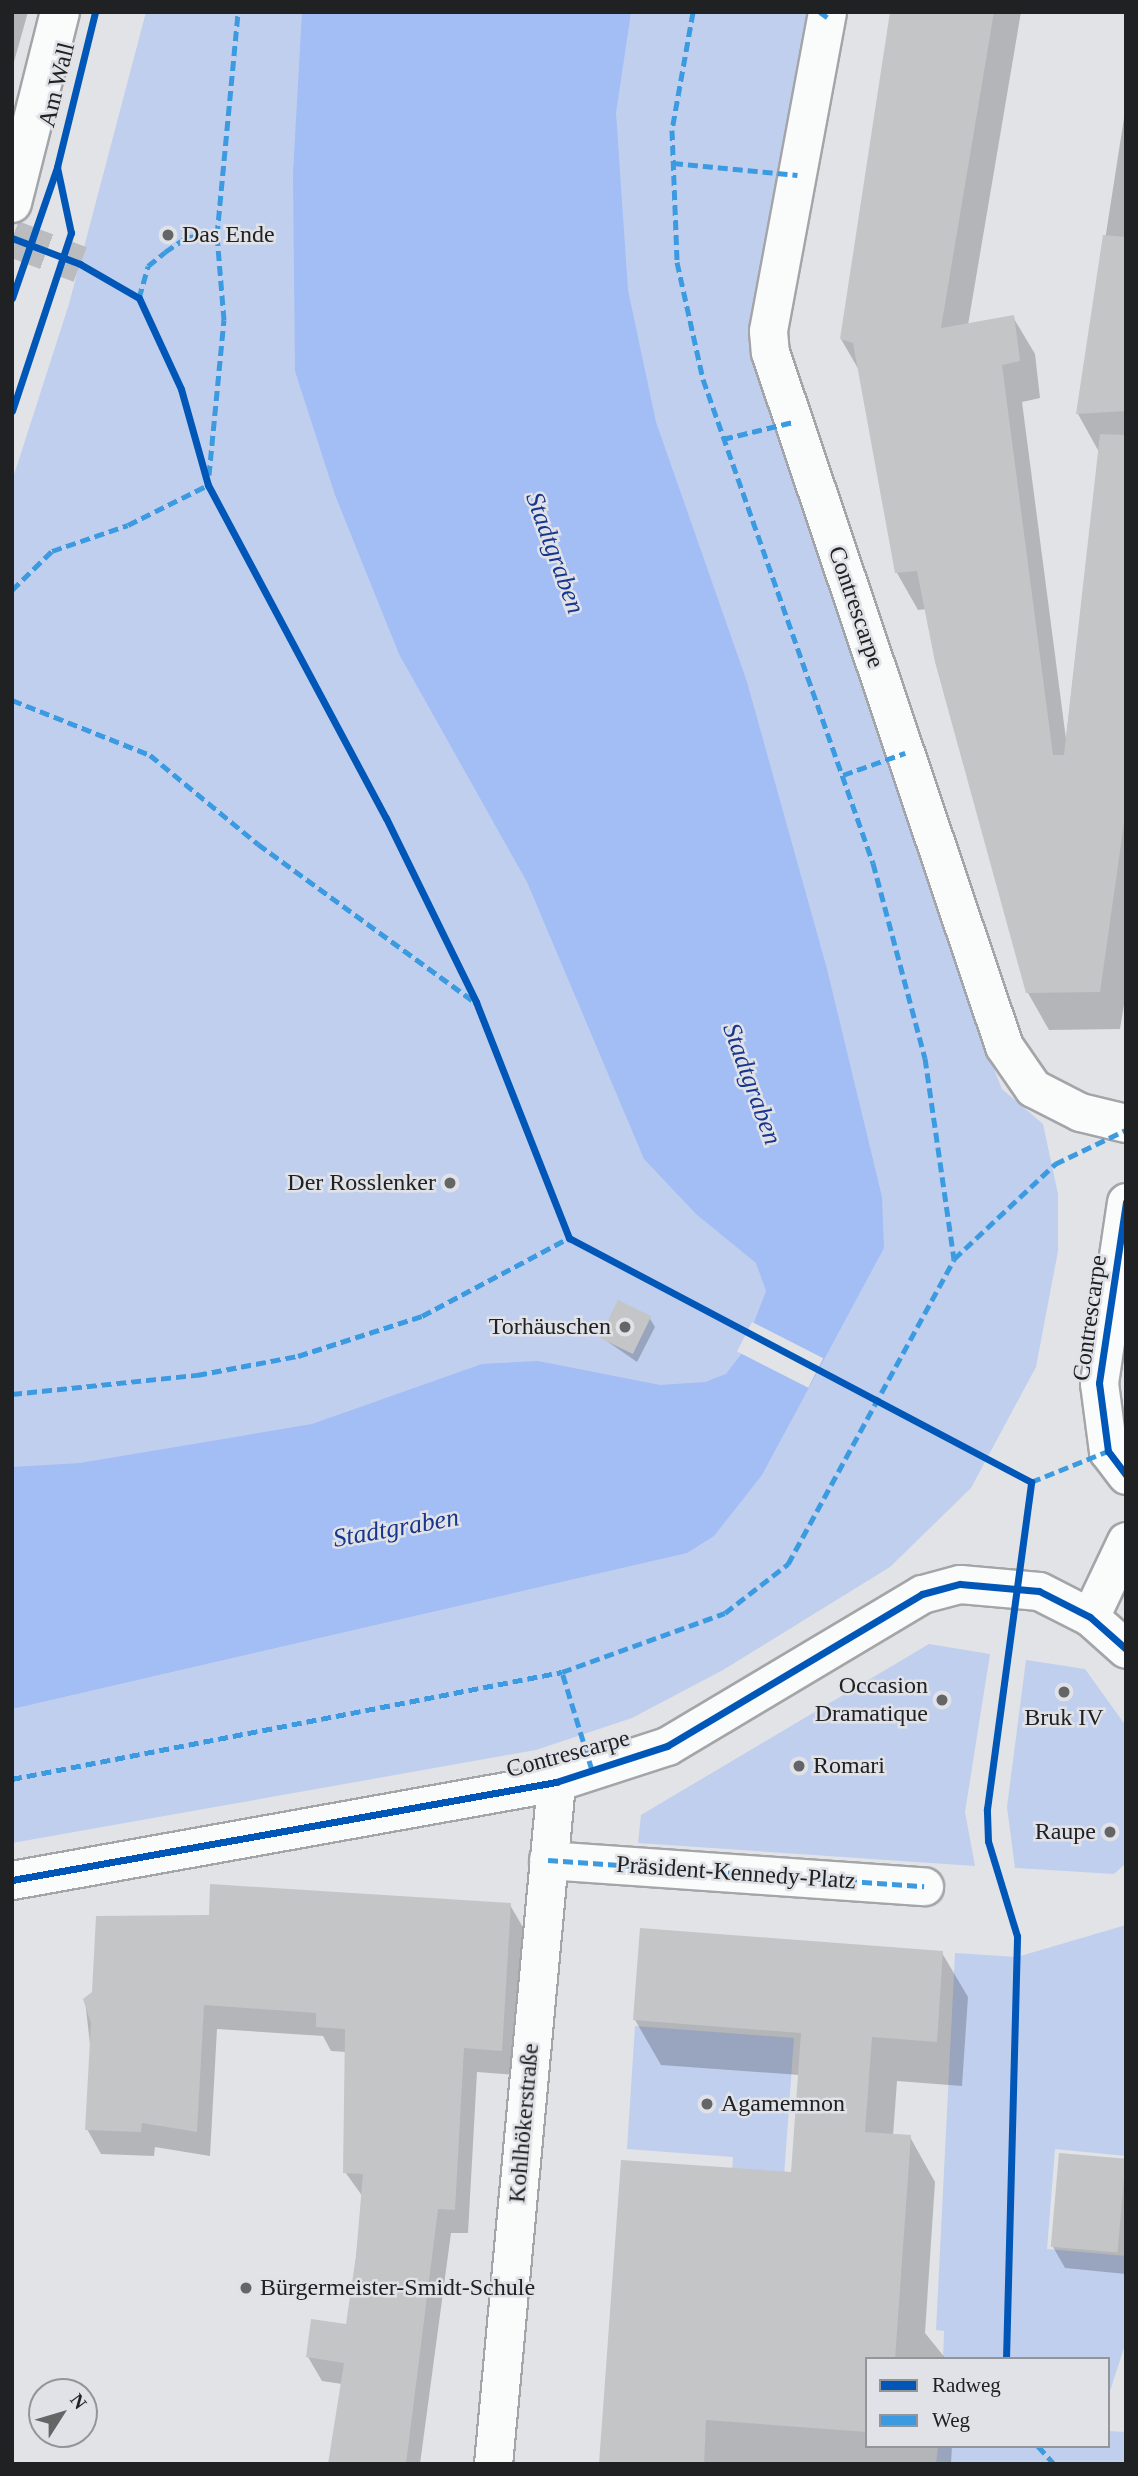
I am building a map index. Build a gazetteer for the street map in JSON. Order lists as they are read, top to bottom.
{
  "streets": {
    "main road": ["Am Wall"],
    "street": ["Contrescarpe", "Präsident-Kennedy-Platz", "Kohlhökerstraße"]
  },
  "crossings": [
    ["Contrescarpe", "Kohlhökerstraße"],
    ["Präsident-Kennedy-Platz", "Kohlhökerstraße"]
  ],
  "water": ["Stadtgraben"],
  "places": [
    "Das Ende",
    "Der Rosslenker",
    "Torhäuschen",
    "Bruk IV",
    "Occasion Dramatique",
    "Romari",
    "Raupe",
    "Agamemnon",
    "Bürgermeister-Smidt-Schule"
  ],
  "legend": ["Radweg", "Weg"],
  "north": "top right"
}
